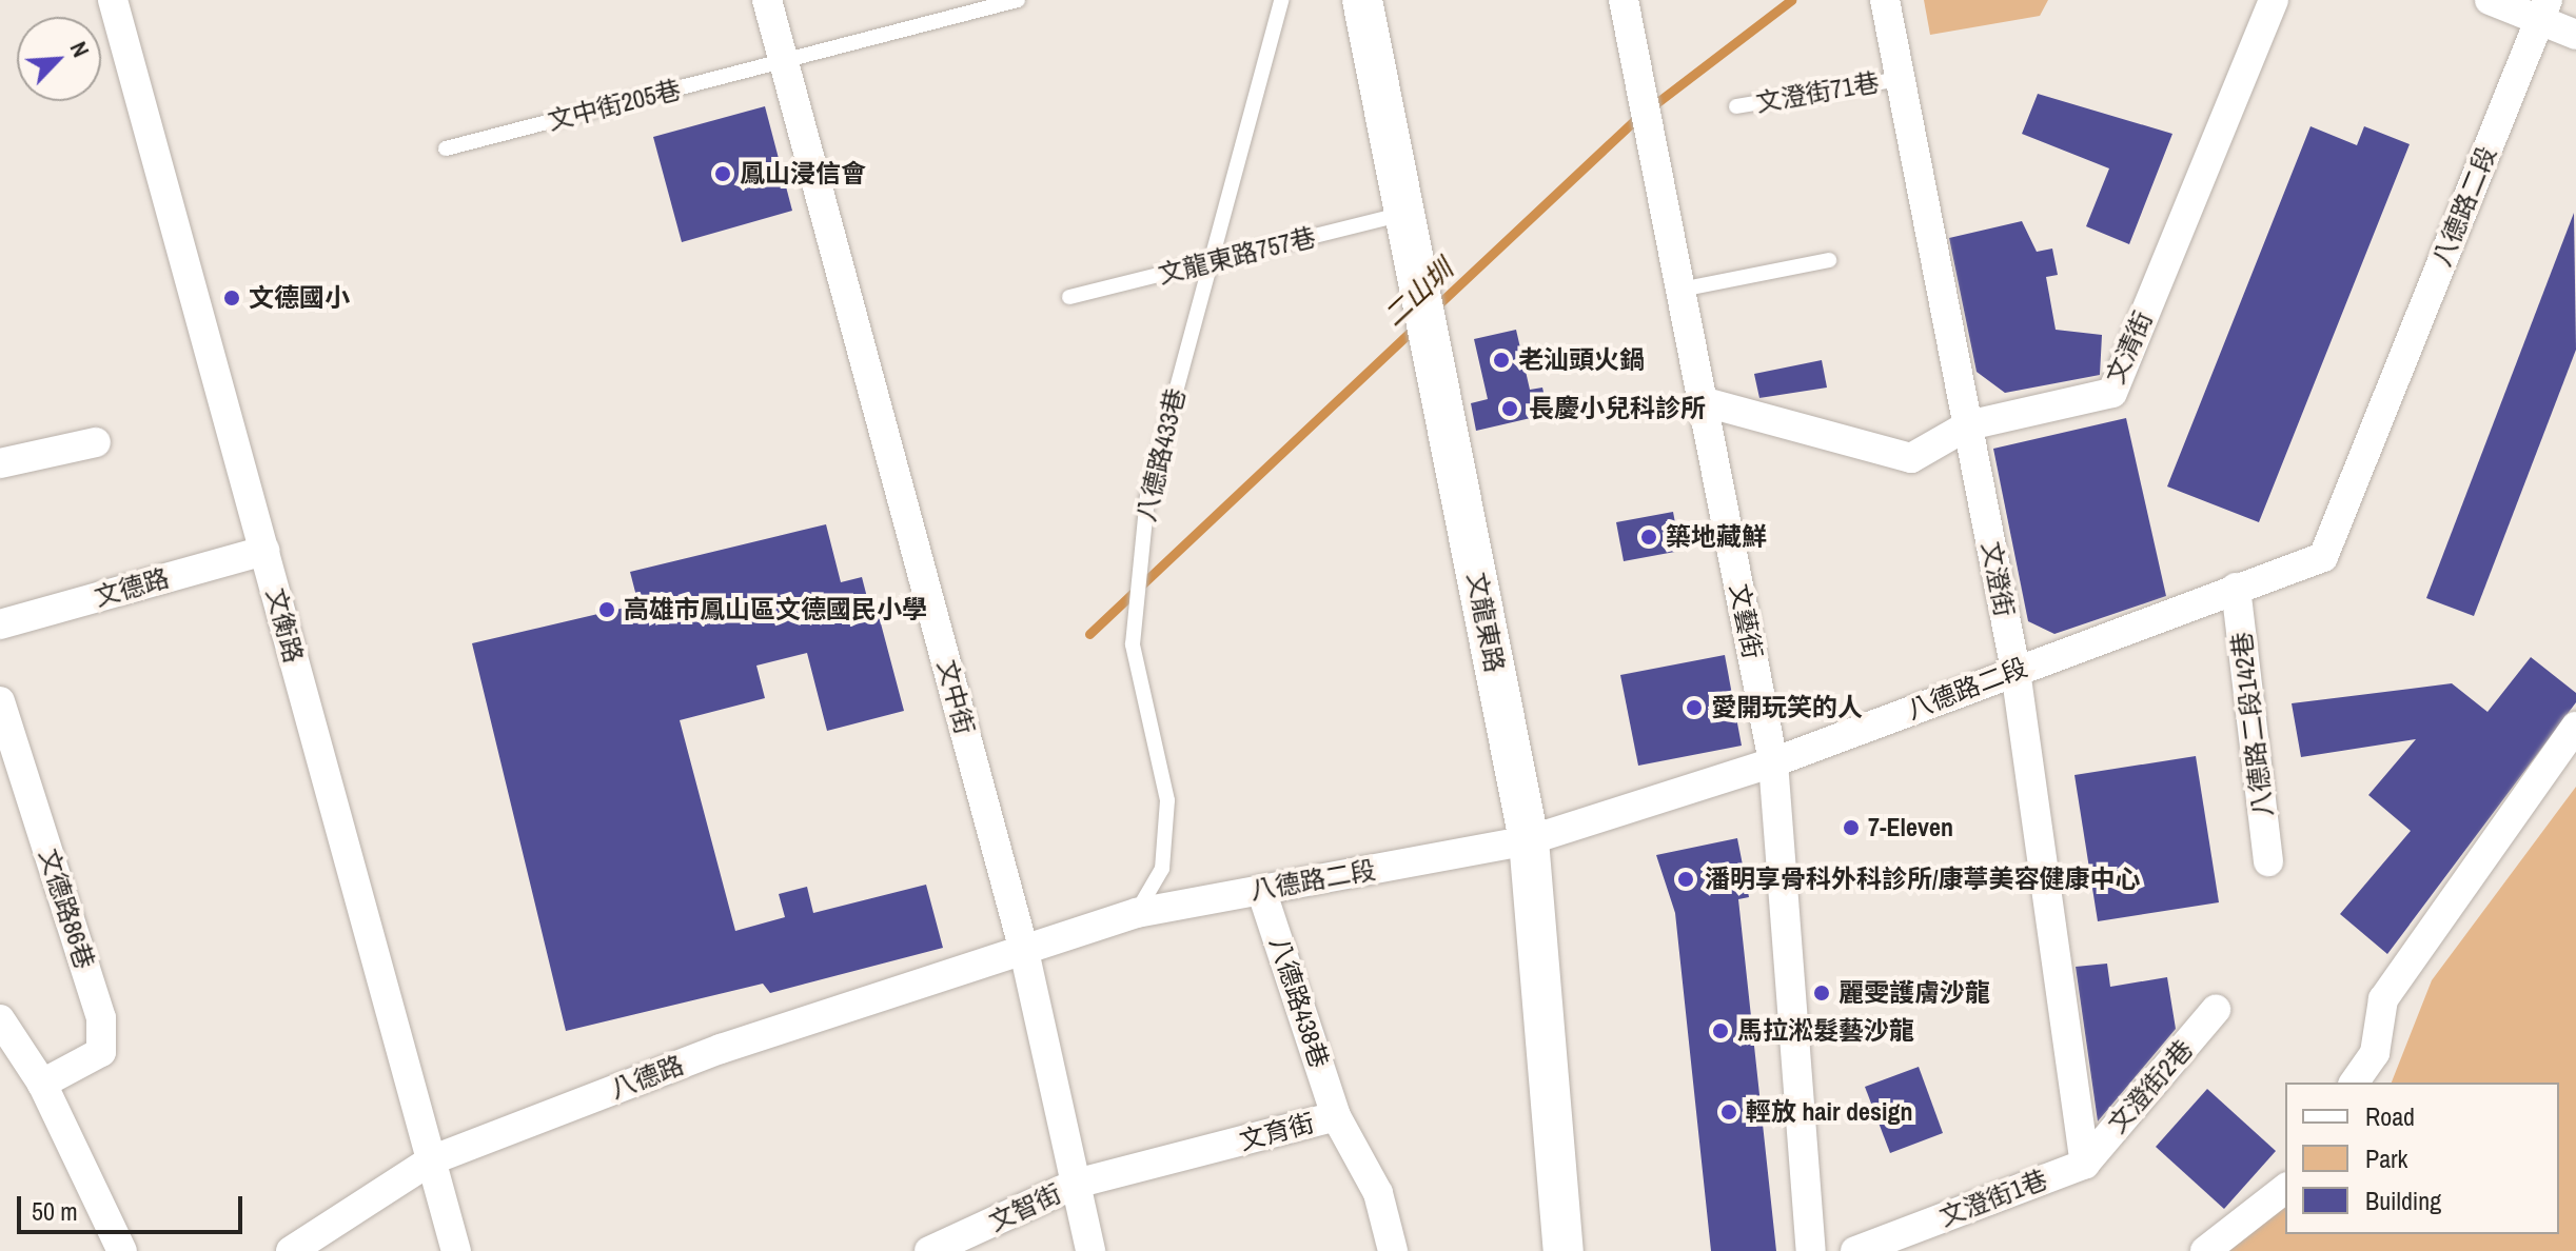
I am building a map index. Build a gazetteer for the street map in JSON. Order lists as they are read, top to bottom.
{
  "streets": {
    "street": [
      "八德路二段",
      "文清街",
      "文澄街",
      "文德路",
      "文藝街",
      "文龍東路",
      "文衡路",
      "文中街",
      "八德路二段142巷",
      "文德路86巷",
      "八德路438巷",
      "八德路",
      "文澄街2巷",
      "文育街",
      "文澄街1巷",
      "文智街"
    ],
    "lane": [
      "文澄街71巷",
      "文中街205巷",
      "文龍東路757巷",
      "八德路433巷"
    ]
  },
  "crossings": [
    ["文澄街71巷", "文澄街"],
    ["文中街205巷", "文中街"],
    ["八德路二段", "八德路433巷"],
    ["八德路二段", "文澄街"],
    ["八德路二段", "文藝街"],
    ["八德路二段", "文龍東路"],
    ["八德路二段", "文中街"],
    ["八德路二段", "八德路二段142巷"],
    ["八德路二段", "八德路438巷"],
    ["八德路二段", "八德路"],
    ["文龍東路757巷", "八德路433巷"],
    ["文龍東路757巷", "文龍東路"],
    ["文清街", "文澄街"],
    ["文清街", "文藝街"],
    ["文澄街", "文澄街2巷"],
    ["文澄街", "文澄街1巷"],
    ["文德路", "文衡路"],
    ["文衡路", "八德路"],
    ["文中街", "八德路"],
    ["文中街", "文育街"],
    ["文中街", "文智街"],
    ["八德路438巷", "文育街"],
    ["文澄街2巷", "文澄街1巷"],
    ["文育街", "文智街"]
  ],
  "water": ["二山圳"],
  "places": [
    "鳳山浸信會",
    "文德國小",
    "老汕頭火鍋",
    "長慶小兒科診所",
    "築地藏鮮",
    "高雄市鳳山區文德國民小學",
    "愛開玩笑的人",
    "7-Eleven",
    "潘明享骨科外科診所/康葶美容健康中心",
    "麗雯護膚沙龍",
    "馬拉淞髮藝沙龍",
    "輕放 hair design"
  ],
  "legend": ["Road", "Park", "Building"],
  "scale_bar": "50 m",
  "north": "top right"
}
